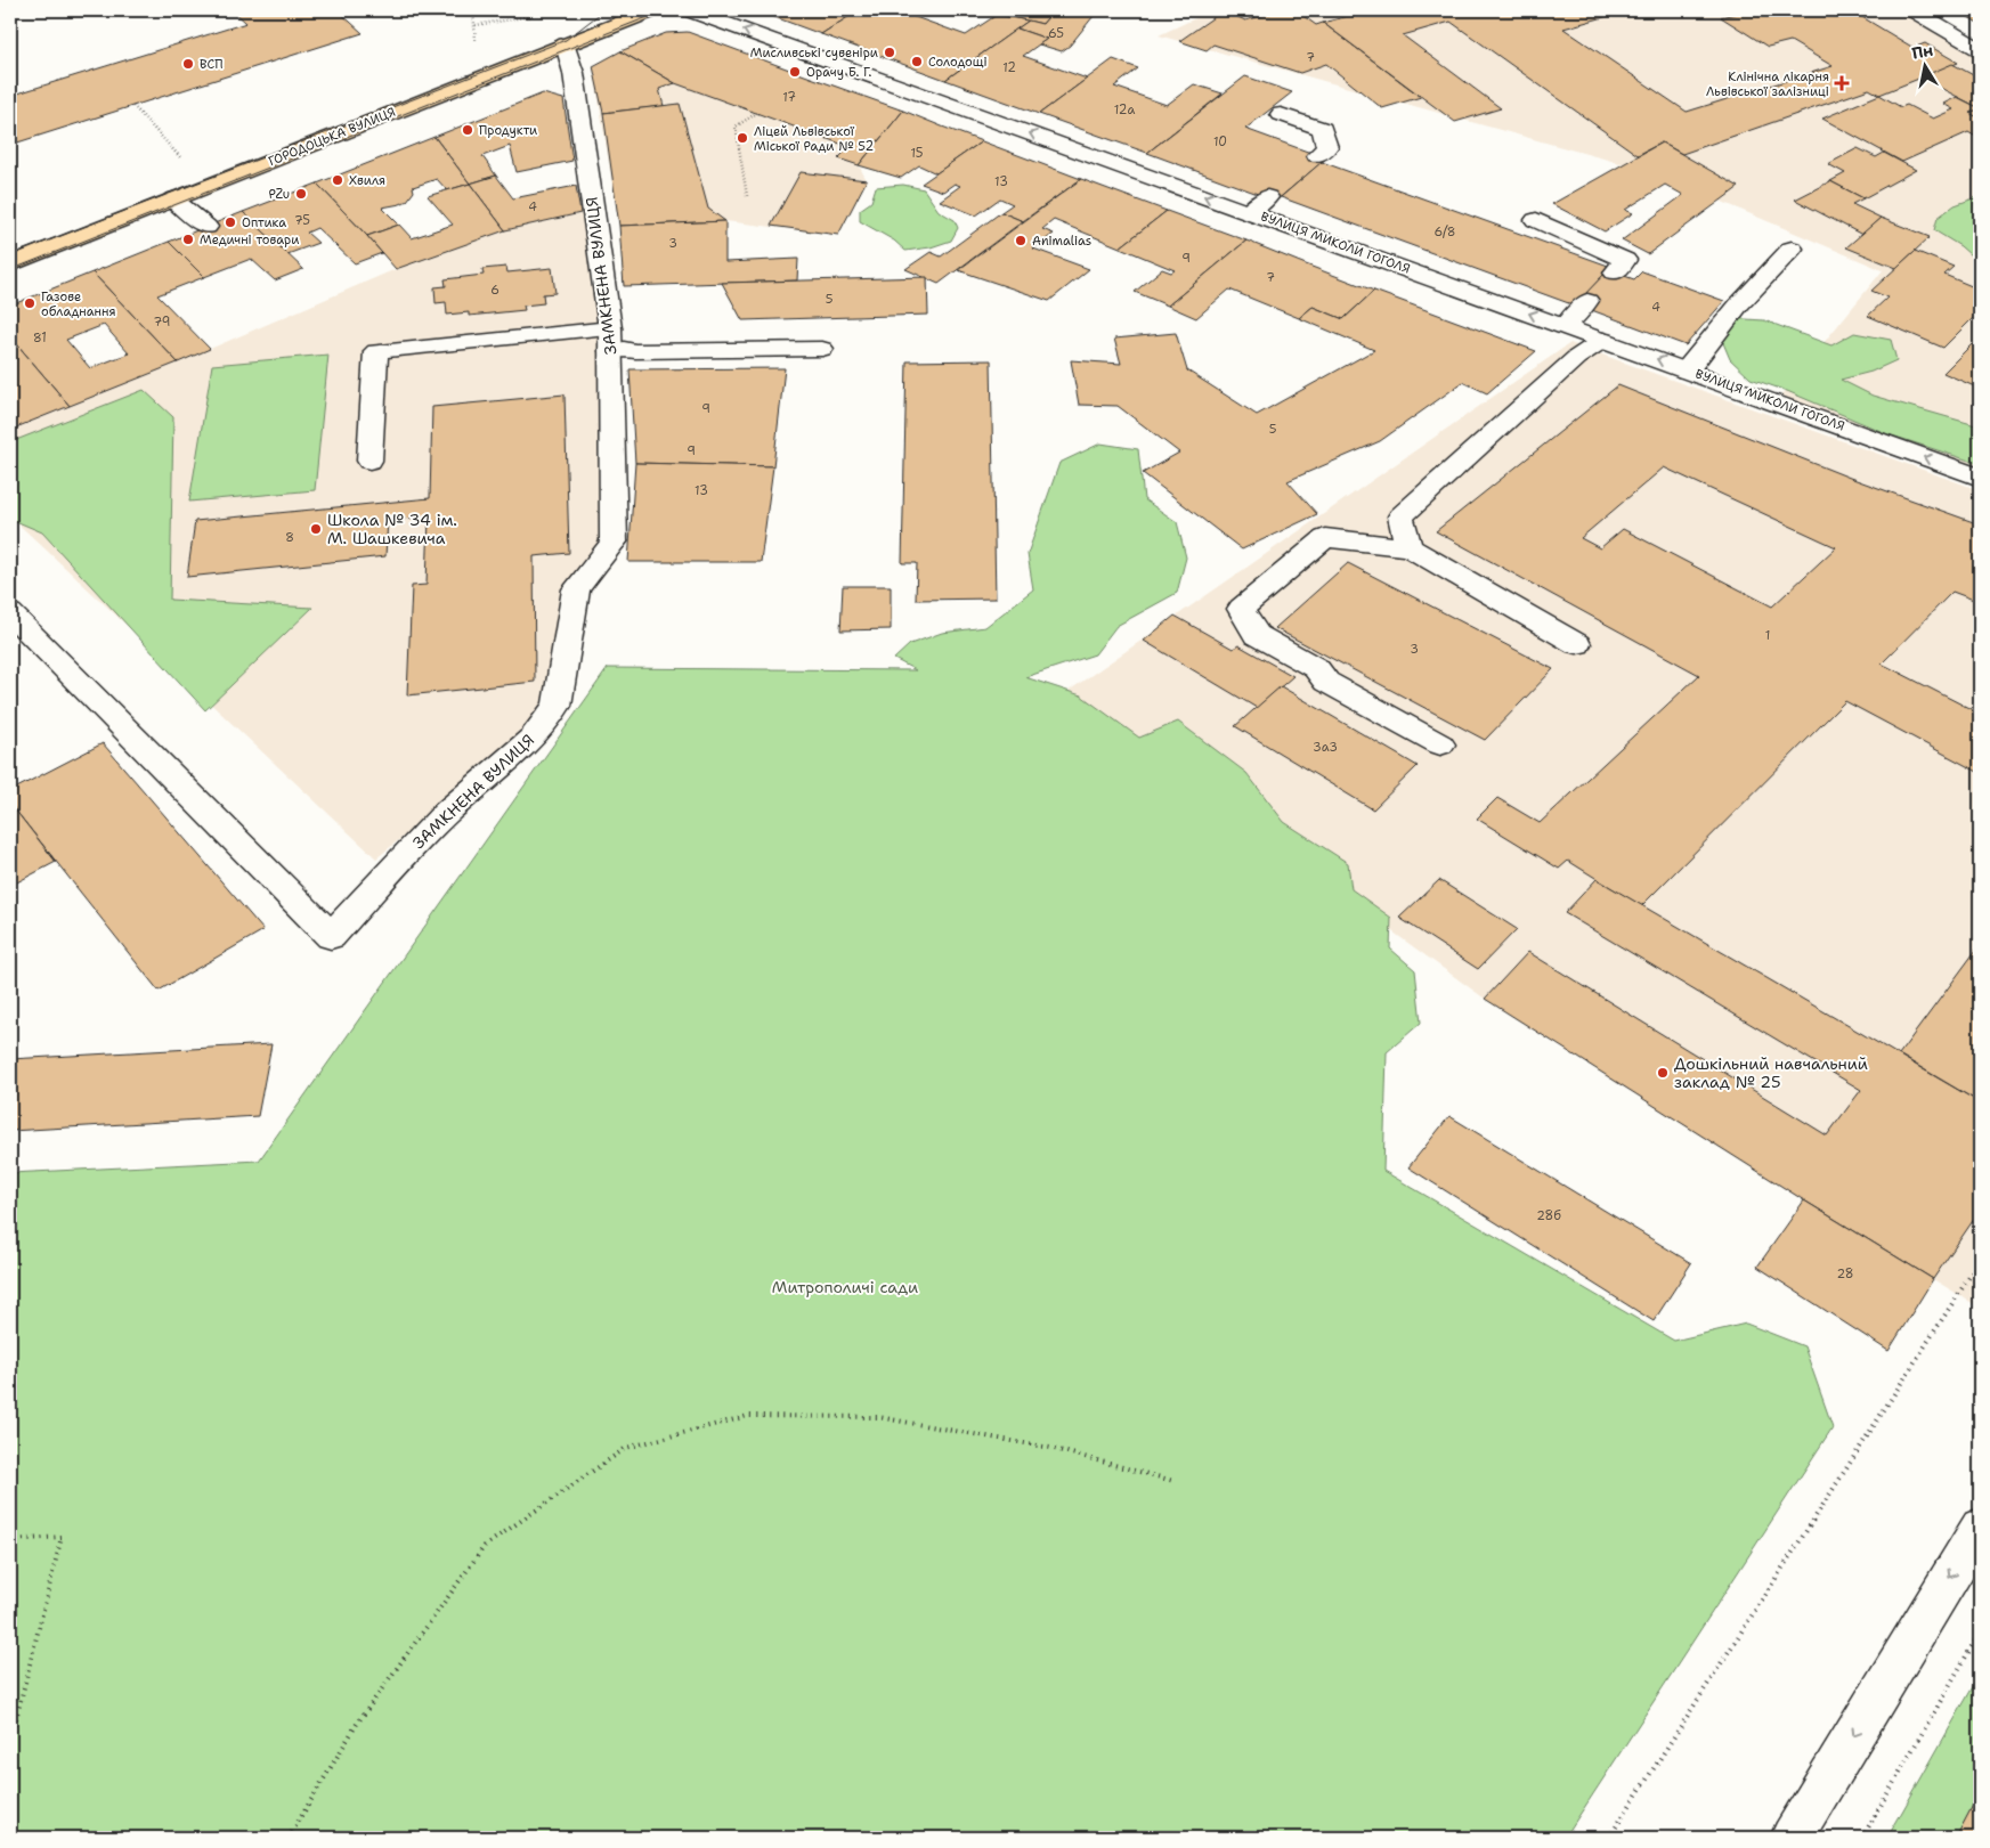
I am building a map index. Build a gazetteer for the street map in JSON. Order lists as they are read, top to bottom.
{
  "streets": {
    "main road": ["ГОРОДОЦЬКА ВУЛИЦЯ"],
    "street": ["ВУЛИЦЯ МИКОЛИ ГОГОЛЯ", "ЗАМКНЕНА ВУЛИЦЯ"]
  },
  "crossings": [
    ["ГОРОДОЦЬКА ВУЛИЦЯ", "ЗАМКНЕНА ВУЛИЦЯ"]
  ],
  "one_way": ["ВУЛИЦЯ МИКОЛИ ГОГОЛЯ"],
  "parks": ["Митрополичі сади"],
  "places": {
    "other": [
      "Мисливські сувеніри",
      "Солодощі",
      "ВСП",
      "Орачу Б. Г.",
      "Продукти",
      "Ліцей Львівської Міської Ради № 52",
      "Хвиля",
      "PZu",
      "Оптика",
      "Медичні товари",
      "Animalias",
      "Газове обладнання",
      "Школа № 34 ім. М. Шашкевича",
      "Дошкільний навчальний заклад № 25"
    ],
    "health": ["Клінічна лікарня Львівської залізниці"]
  },
  "house_numbers": [
    "65",
    "7",
    "12",
    "17",
    "12а",
    "10",
    "15",
    "13",
    "4",
    "75",
    "6/8",
    "3",
    "9",
    "7",
    "6",
    "5",
    "4",
    "79",
    "81",
    "9",
    "5",
    "9",
    "13",
    "8",
    "1",
    "3",
    "3а3",
    "28б",
    "28"
  ],
  "north": "top"
}
